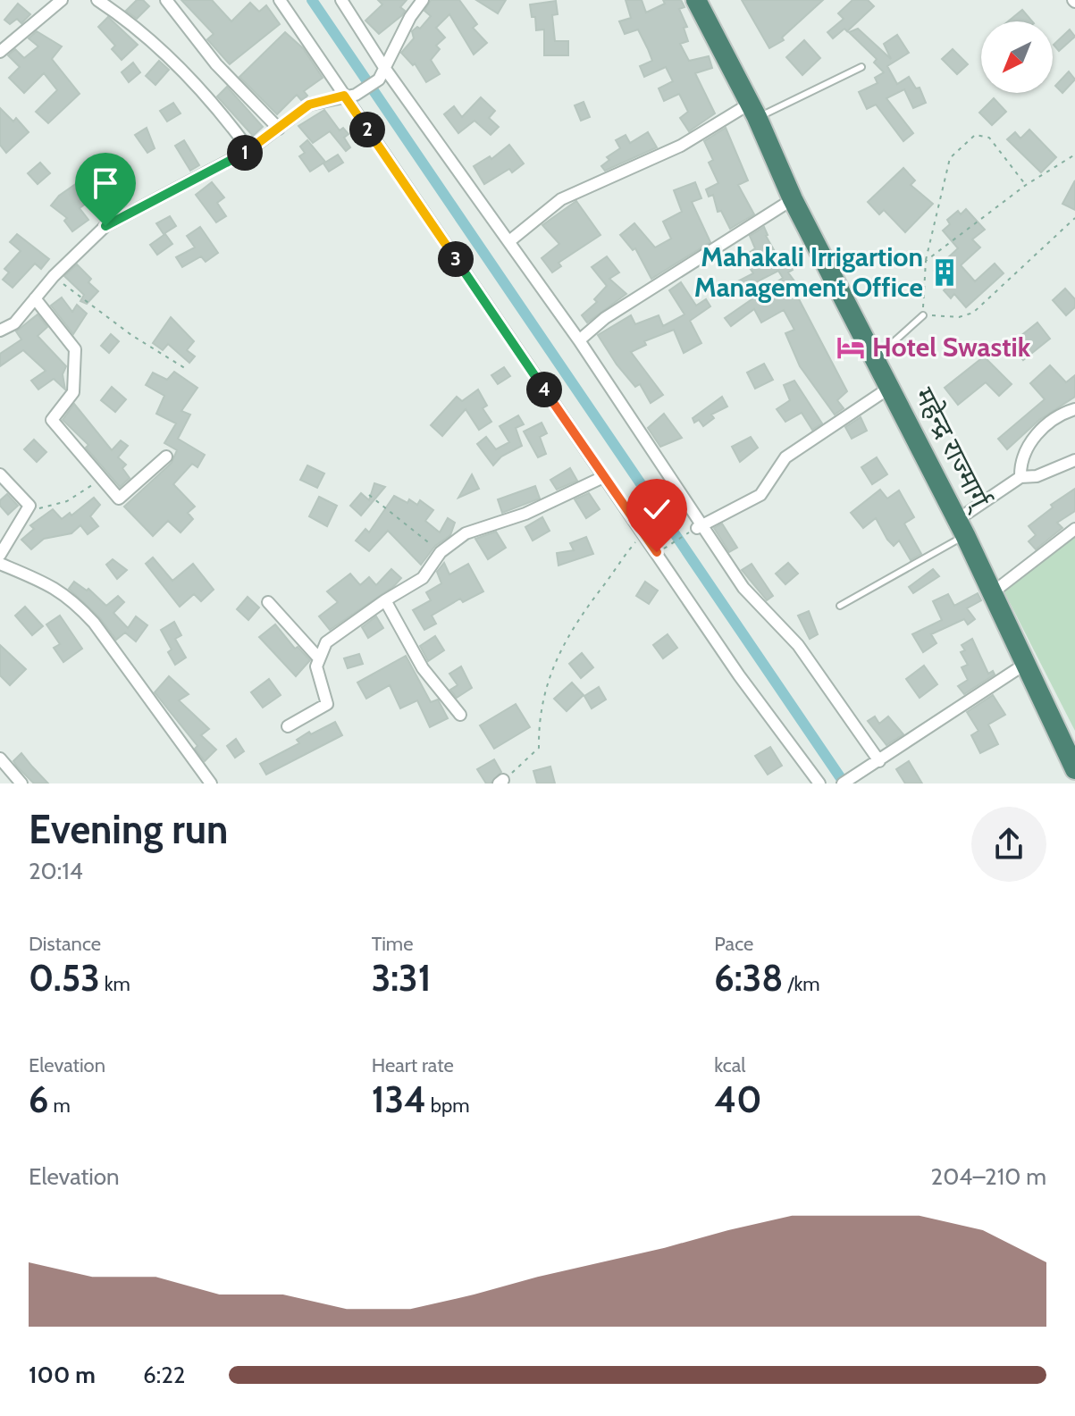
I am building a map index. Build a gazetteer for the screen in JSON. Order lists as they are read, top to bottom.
{
  "streets": {
    "highway": ["महेन्द्र राज्मार्ग्"]
  },
  "places": {
    "building": ["Mahakali Irrigartion Management Office"],
    "hotel": ["Hotel Swastik"]
  },
  "north": "bottom left",
  "page": {
    "pins": [
      "2",
      "1",
      "3",
      "4"
    ],
    "heading": ["Evening run", "20:14"],
    "stats": [
      ["Distance", "0.53 km"],
      ["Time", "3:31"],
      ["Pace", "6:38 /km"],
      ["Elevation", "6 m"],
      ["Heart rate", "134 bpm"],
      ["kcal", "40"]
    ],
    "chart": ["Elevation", "204–210 m"],
    "list": [
      {
        "name": "100 m",
        "note": "6:22"
      }
    ]
  }
}
